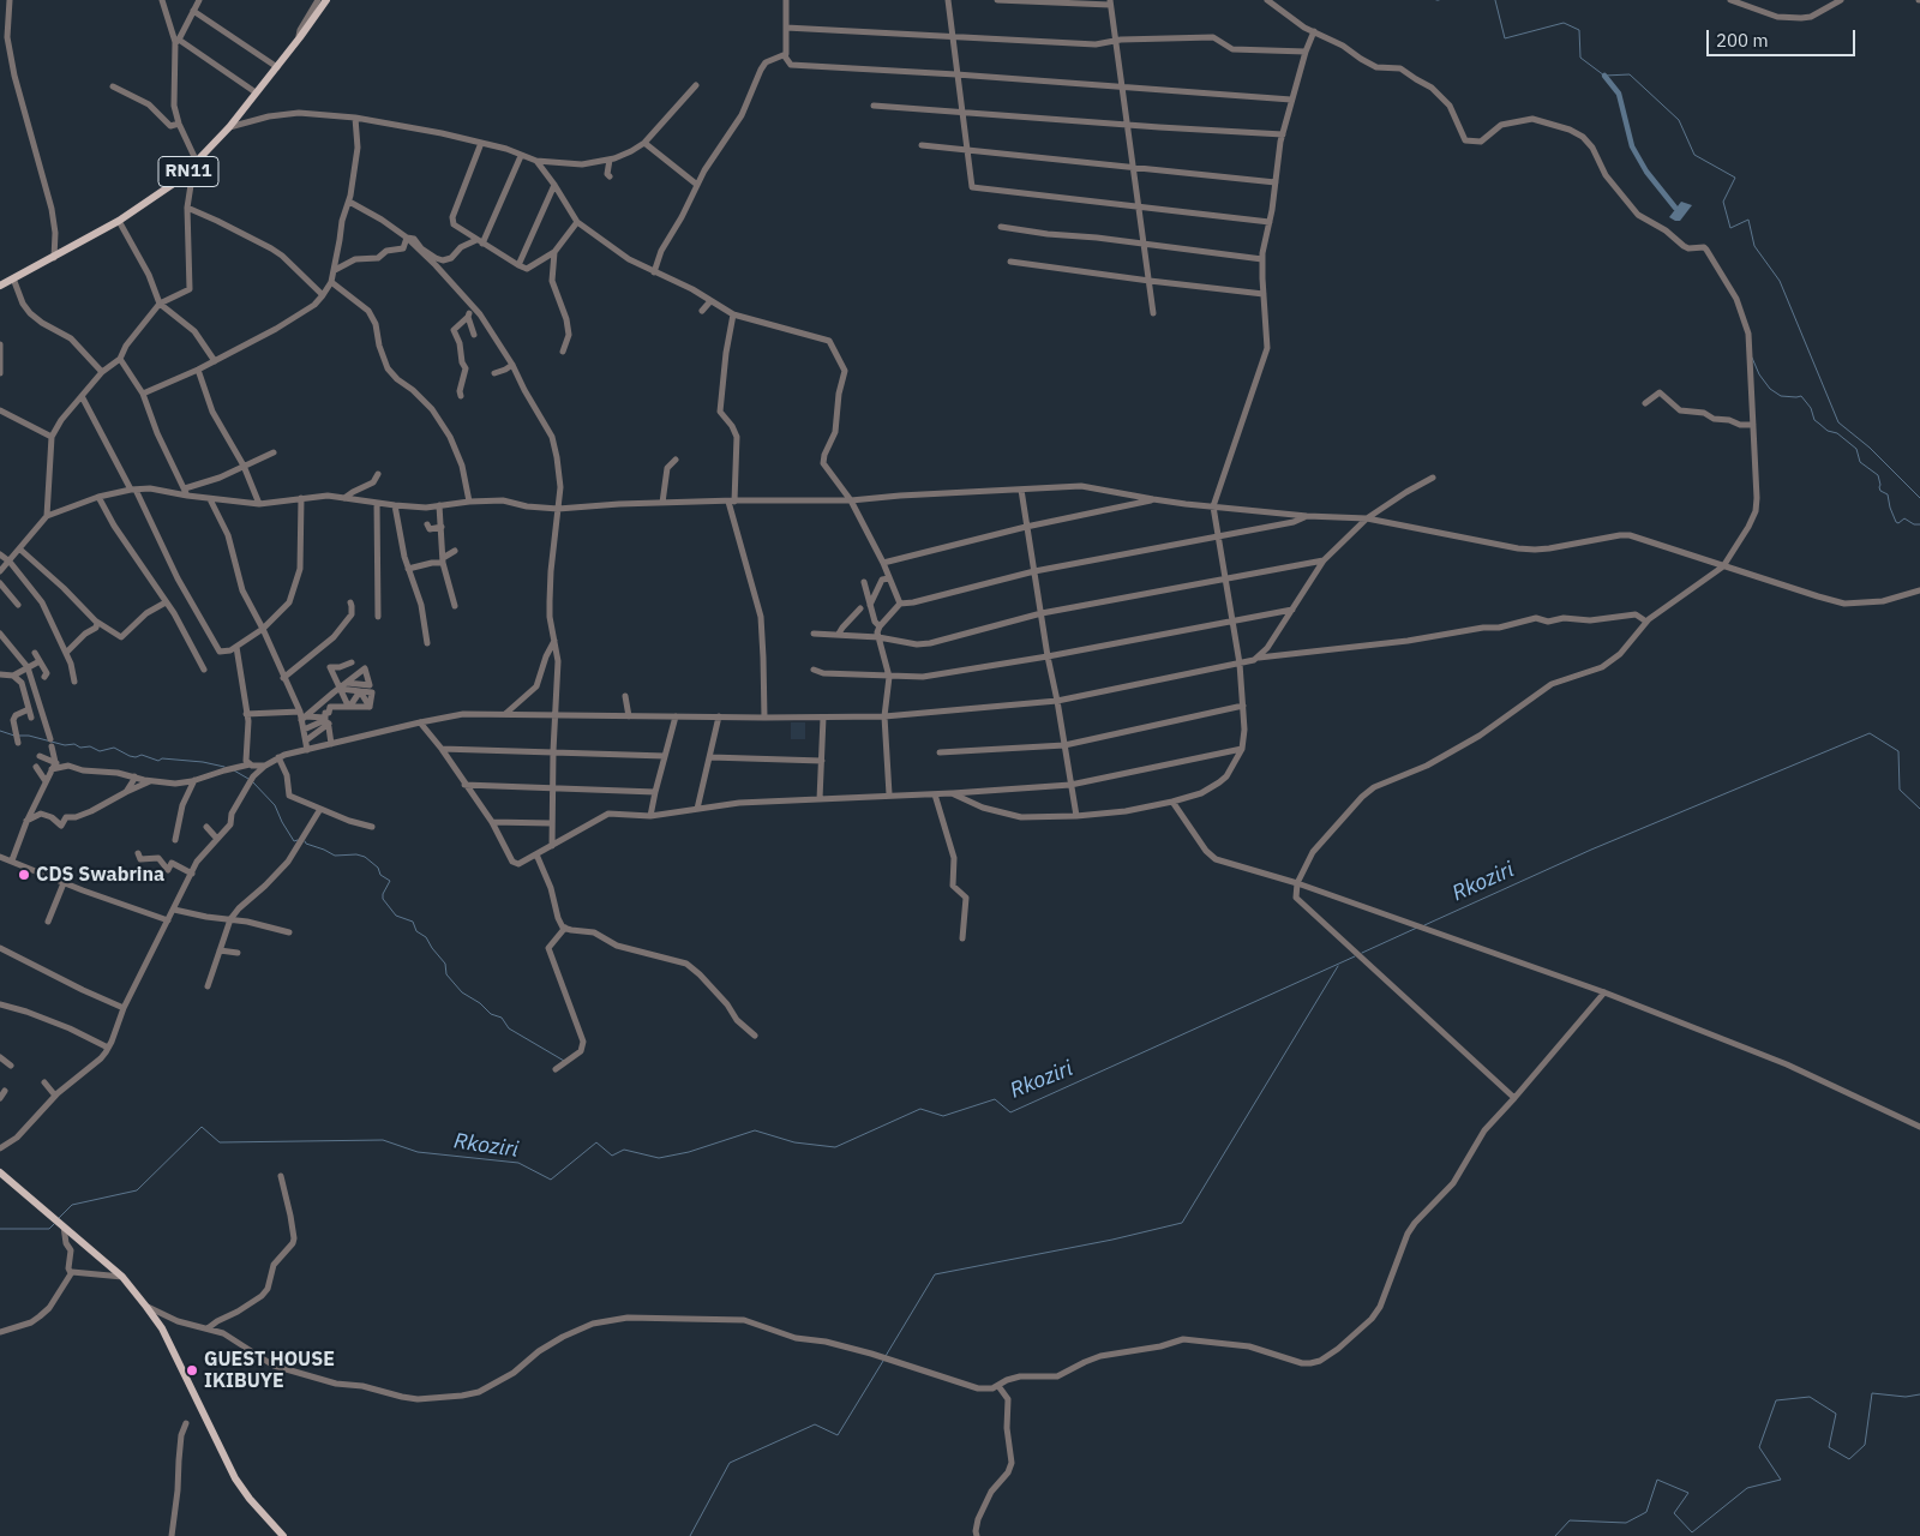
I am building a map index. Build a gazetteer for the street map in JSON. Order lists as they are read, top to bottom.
{
  "streets": {
    "main road": ["RN11"]
  },
  "water": ["Rkoziri"],
  "places": ["CDS Swabrina", "GUEST HOUSE IKIBUYE"],
  "scale_bar": "200 m"
}
